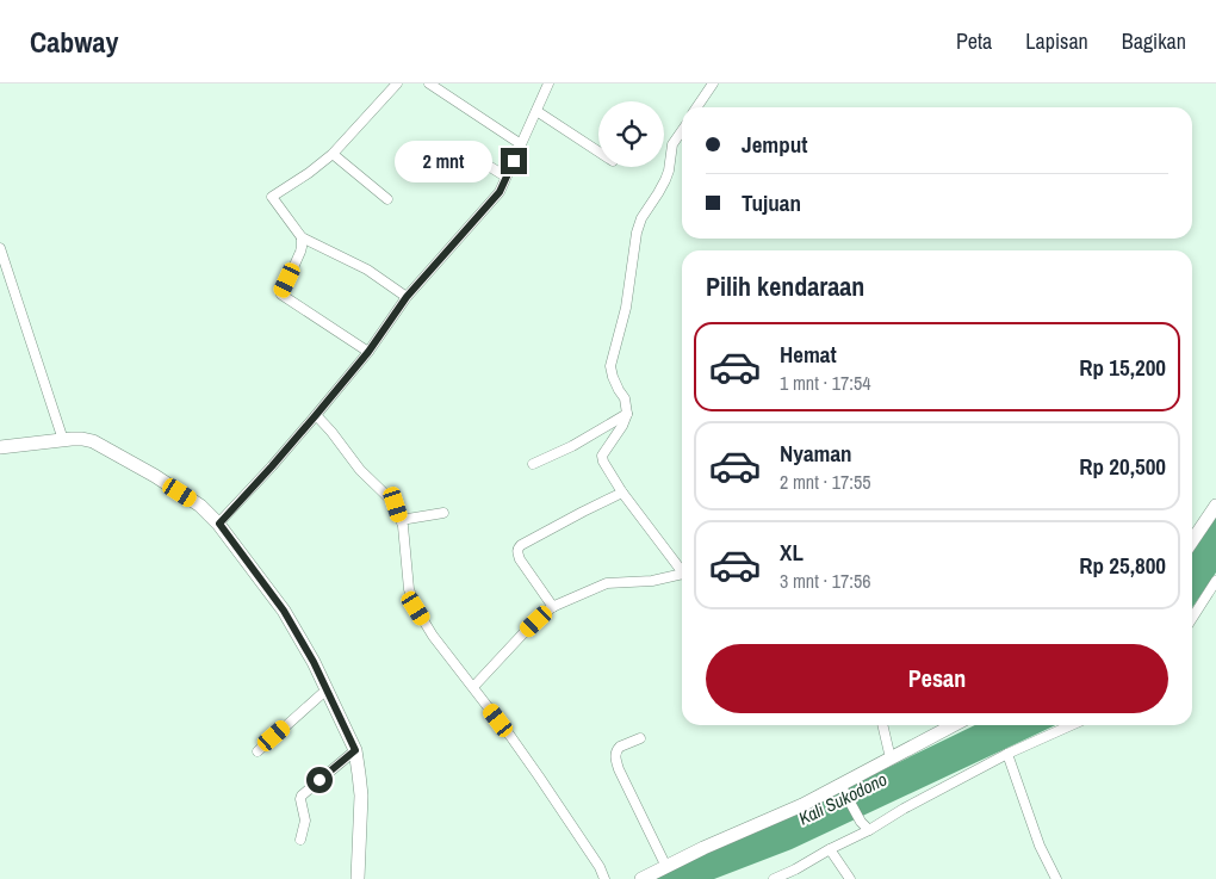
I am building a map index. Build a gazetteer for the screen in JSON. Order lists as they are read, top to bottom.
{
  "water": ["Kali Sukodono"],
  "page": {
    "header": "Cabway",
    "nav": ["Peta", "Lapisan", "Bagikan"],
    "banner": ["Jemput", "Tujuan"],
    "bubble": "2 mnt",
    "heading": "Pilih kendaraan",
    "list": [
      {
        "name": "Hemat",
        "note": "1 mnt · 17:54",
        "value": "Rp 15,200"
      },
      {
        "name": "Nyaman",
        "note": "2 mnt · 17:55",
        "value": "Rp 20,500"
      },
      {
        "name": "XL",
        "note": "3 mnt · 17:56",
        "value": "Rp 25,800"
      }
    ],
    "buttons": "Pesan"
  }
}
